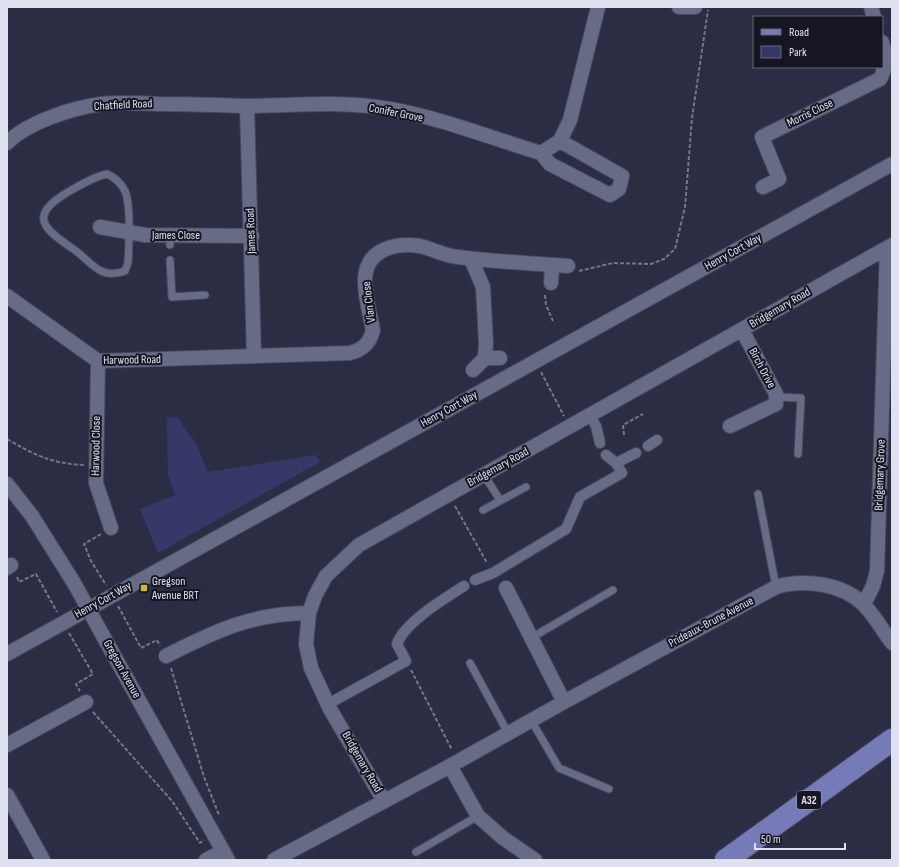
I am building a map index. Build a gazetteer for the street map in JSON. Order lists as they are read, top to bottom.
{
  "streets": {
    "main road": ["A32"],
    "street": [
      "Chatfield Road",
      "Conifer Grove",
      "Morris Close",
      "James Road",
      "James Close",
      "Henry Cort Way",
      "Vian Close",
      "Bridgemary Road",
      "Harwood Road",
      "Birch Drive",
      "Harwood Close",
      "Bridgemary Grove",
      "Prideaux-Brune Avenue",
      "Gregson Avenue"
    ]
  },
  "crossings": [
    ["Chatfield Road", "Conifer Grove"],
    ["Chatfield Road", "James Road"],
    ["Conifer Grove", "James Road"],
    ["James Road", "James Close"],
    ["James Road", "Vian Close"],
    ["James Road", "Harwood Road"],
    ["Vian Close", "Harwood Road"],
    ["Bridgemary Road", "Birch Drive"],
    ["Bridgemary Road", "Bridgemary Grove"],
    ["Bridgemary Road", "Prideaux-Brune Avenue"],
    ["Harwood Road", "Harwood Close"],
    ["Bridgemary Grove", "Prideaux-Brune Avenue"]
  ],
  "places": {
    "transit": ["Gregson Avenue BRT"]
  },
  "legend": ["Road", "Park"],
  "scale_bar": "50 m"
}
